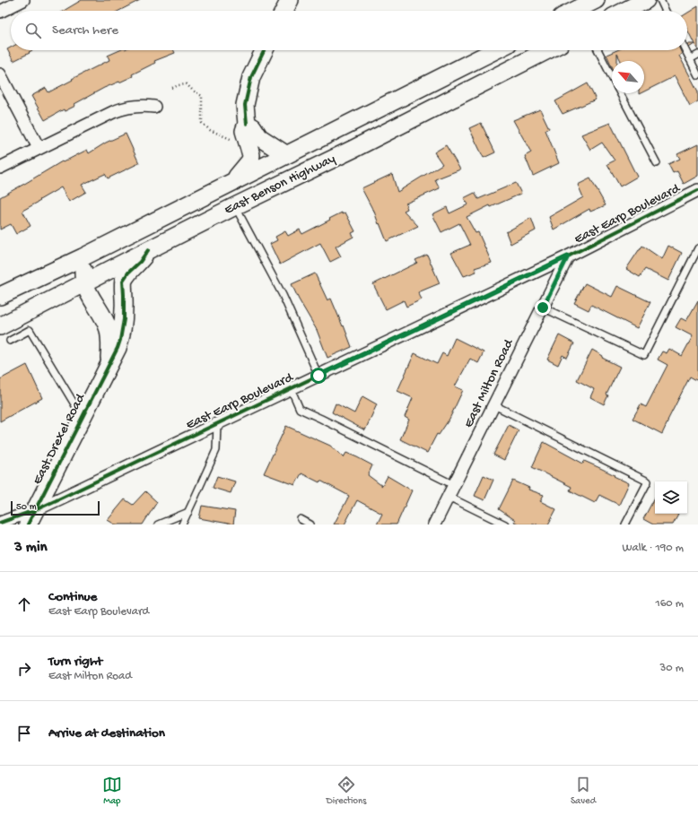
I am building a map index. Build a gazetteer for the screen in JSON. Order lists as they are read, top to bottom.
{
  "streets": {
    "main road": ["East Benson Highway", "East Drexel Road"],
    "street": ["East Earp Boulevard", "East Milton Road"]
  },
  "crossings": [
    ["East Benson Highway", "East Drexel Road"],
    ["East Earp Boulevard", "East Milton Road"],
    ["East Earp Boulevard", "East Drexel Road"]
  ],
  "scale_bar": "50 m",
  "north": "top left",
  "page": {
    "search": "Search here",
    "scale": "50 m",
    "heading": ["3 min", "Walk · 190 m"],
    "list": [
      ["Continue", "East Earp Boulevard", "160 m"],
      ["Turn right", "East Milton Road", "30 m"],
      "Arrive at destination"
    ],
    "nav": ["Map", "Directions", "Saved"]
  }
}
